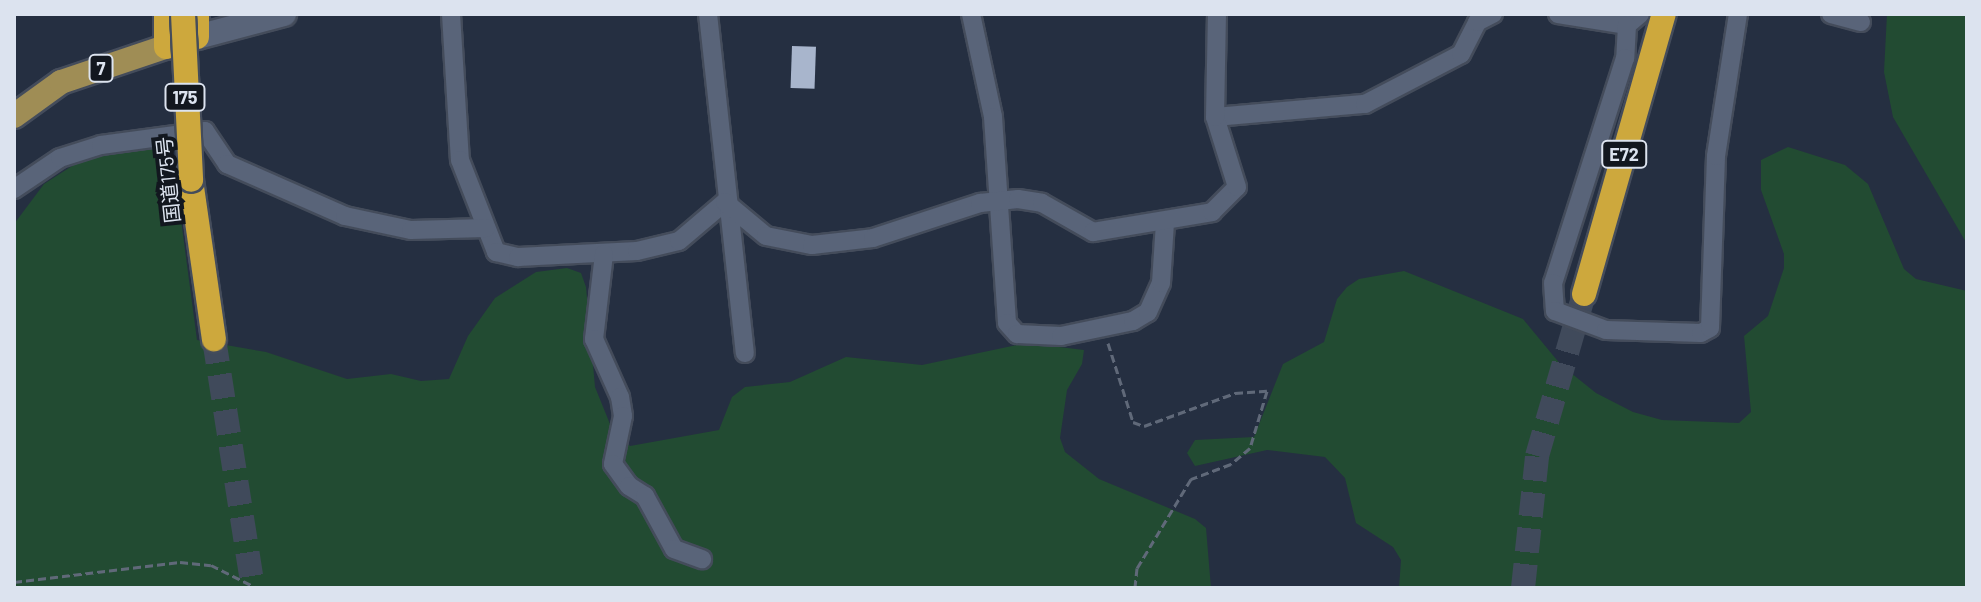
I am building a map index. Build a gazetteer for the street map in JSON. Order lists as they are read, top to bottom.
{
  "streets": {
    "highway": ["175", "E72", "国道175号"],
    "main road": ["7"]
  }
}
